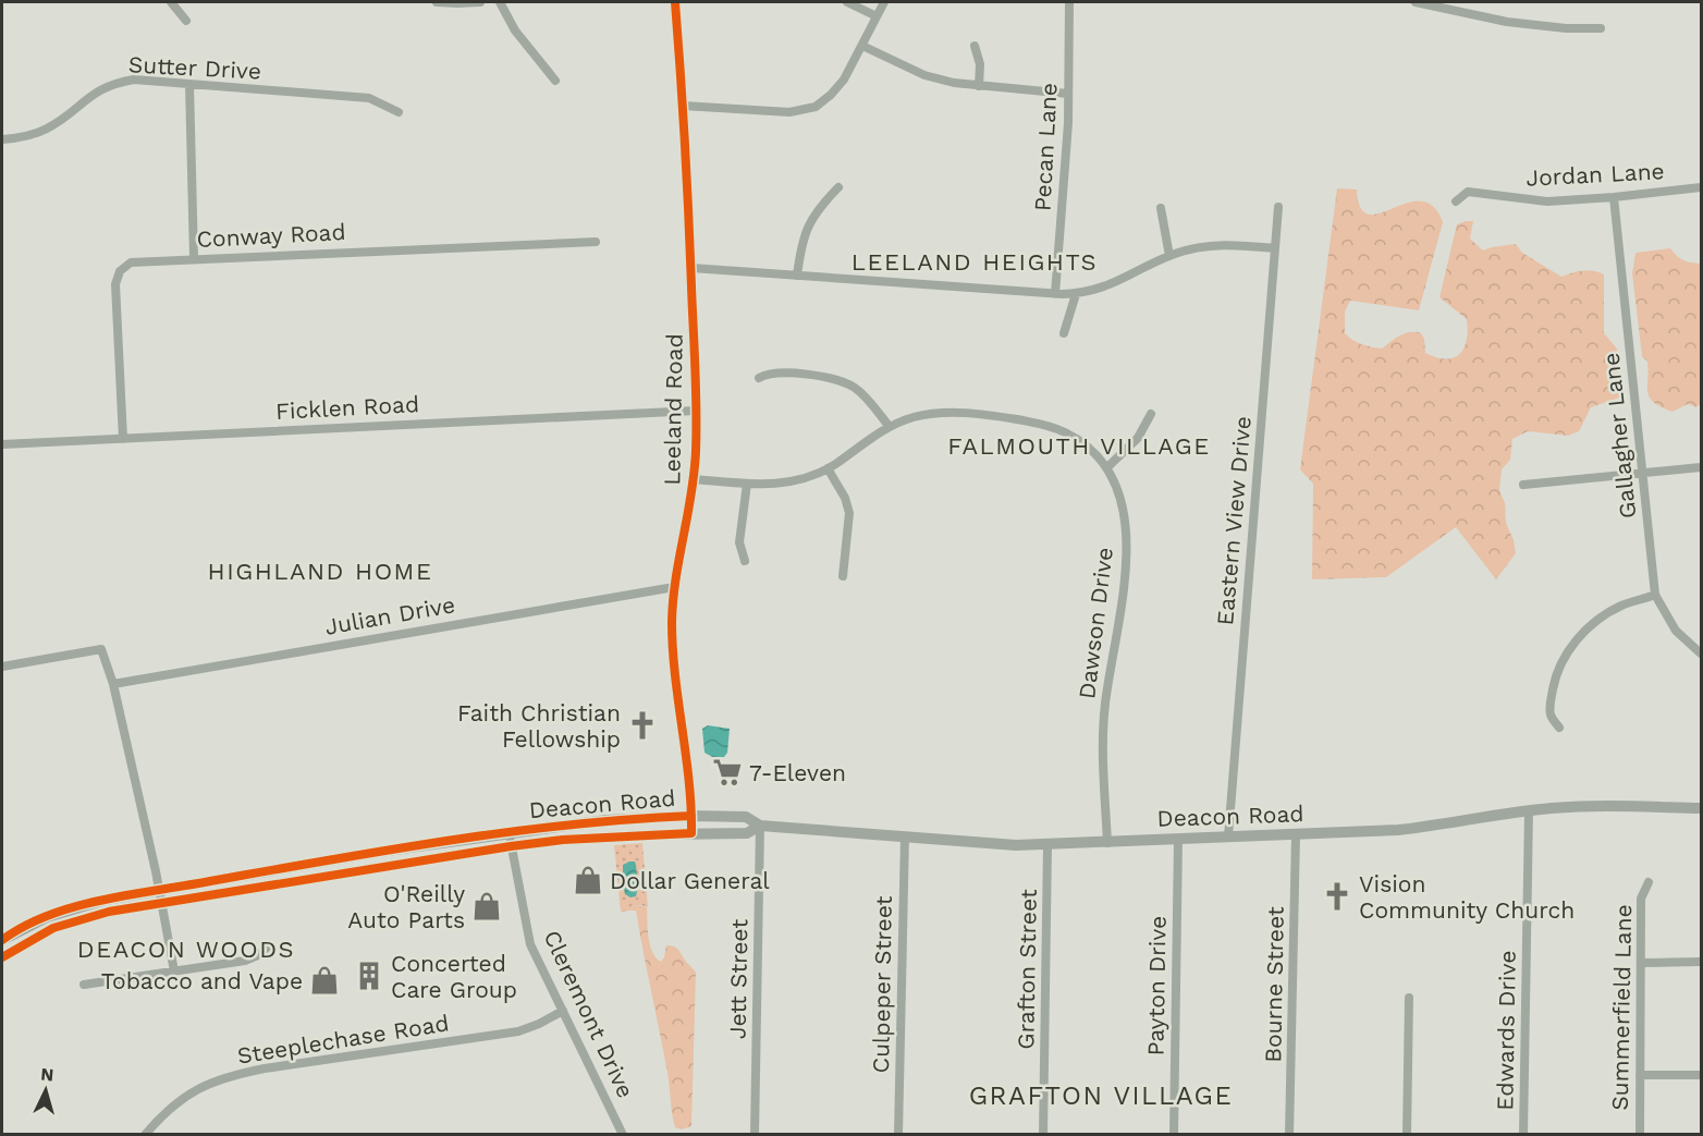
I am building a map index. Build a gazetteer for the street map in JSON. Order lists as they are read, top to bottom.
{
  "streets": {
    "main road": ["Leeland Road", "Deacon Road"],
    "street": [
      "Sutter Drive",
      "Pecan Lane",
      "Jordan Lane",
      "Conway Road",
      "Ficklen Road",
      "Gallagher Lane",
      "Eastern View Drive",
      "Julian Drive",
      "Dawson Drive",
      "Grafton Street",
      "Jett Street",
      "Culpeper Street",
      "Bourne Street",
      "Payton Drive",
      "Summerfield Lane",
      "Cleremont Drive",
      "Edwards Drive",
      "Steeplechase Road"
    ]
  },
  "crossings": [
    ["Jordan Lane", "Gallagher Lane"],
    ["Conway Road", "Ficklen Road"],
    ["Ficklen Road", "Leeland Road"],
    ["Leeland Road", "Julian Drive"],
    ["Leeland Road", "Dawson Drive"],
    ["Leeland Road", "Deacon Road"],
    ["Eastern View Drive", "Deacon Road"],
    ["Dawson Drive", "Deacon Road"],
    ["Deacon Road", "Grafton Street"],
    ["Deacon Road", "Jett Street"],
    ["Deacon Road", "Culpeper Street"],
    ["Deacon Road", "Bourne Street"],
    ["Deacon Road", "Payton Drive"],
    ["Deacon Road", "Cleremont Drive"],
    ["Deacon Road", "Edwards Drive"],
    ["Cleremont Drive", "Steeplechase Road"]
  ],
  "districts": [
    "LEELAND HEIGHTS",
    "FALMOUTH VILLAGE",
    "HIGHLAND HOME",
    "DEACON WOODS",
    "GRAFTON VILLAGE"
  ],
  "places": {
    "church": ["Faith Christian Fellowship", "Vision Community Church"],
    "supermarket": ["7-Eleven"],
    "shop": ["Dollar General", "O'Reilly Auto Parts", "Tobacco and Vape"],
    "building": ["Concerted Care Group"]
  },
  "north": "top"
}
